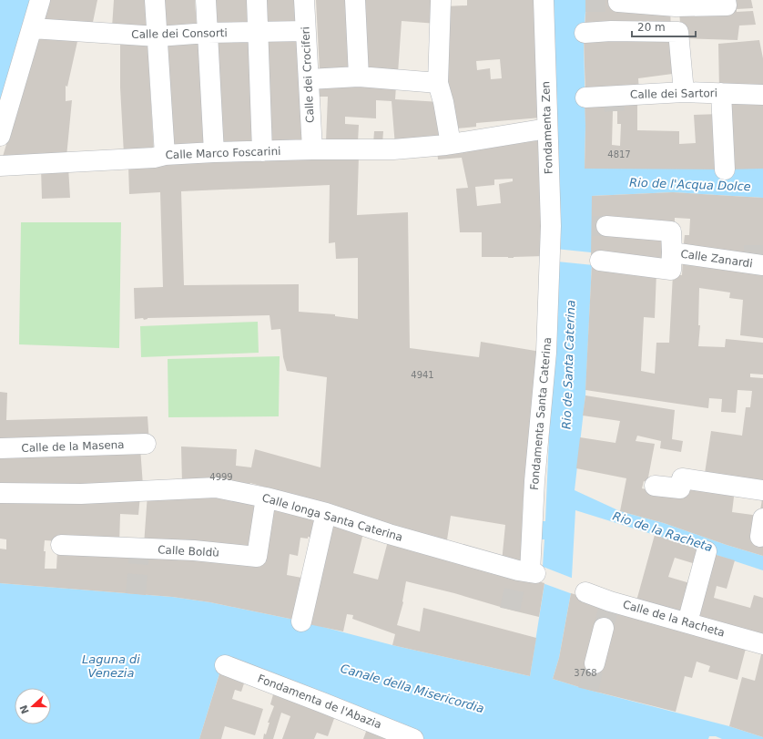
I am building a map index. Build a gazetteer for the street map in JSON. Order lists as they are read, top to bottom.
{
  "streets": {
    "street": [
      "Calle dei Consorti",
      "Calle dei Crociferi",
      "Calle dei Sartori",
      "Fondamenta Zen",
      "Calle Marco Foscarini",
      "Calle Zanardi",
      "Fondamenta Santa Caterina",
      "Calle de la Masena",
      "Calle longa Santa Caterina",
      "Calle Boldù",
      "Calle de la Racheta",
      "Fondamenta de l'Abazia"
    ]
  },
  "crossings": [
    ["Calle dei Consorti", "Calle dei Crociferi"],
    ["Calle dei Crociferi", "Calle Marco Foscarini"],
    ["Fondamenta Zen", "Calle Marco Foscarini"],
    ["Fondamenta Zen", "Fondamenta Santa Caterina"],
    ["Fondamenta Santa Caterina", "Calle longa Santa Caterina"],
    ["Calle longa Santa Caterina", "Calle Boldù"]
  ],
  "water": [
    "Rio de l'Acqua Dolce",
    "Rio de Santa Caterina",
    "Rio de la Racheta",
    "Laguna di Venezia",
    "Canale della Misericordia"
  ],
  "house_numbers": [
    "4817",
    "4941",
    "4999",
    "3768"
  ],
  "scale_bar": "20 m",
  "north": "left"
}
